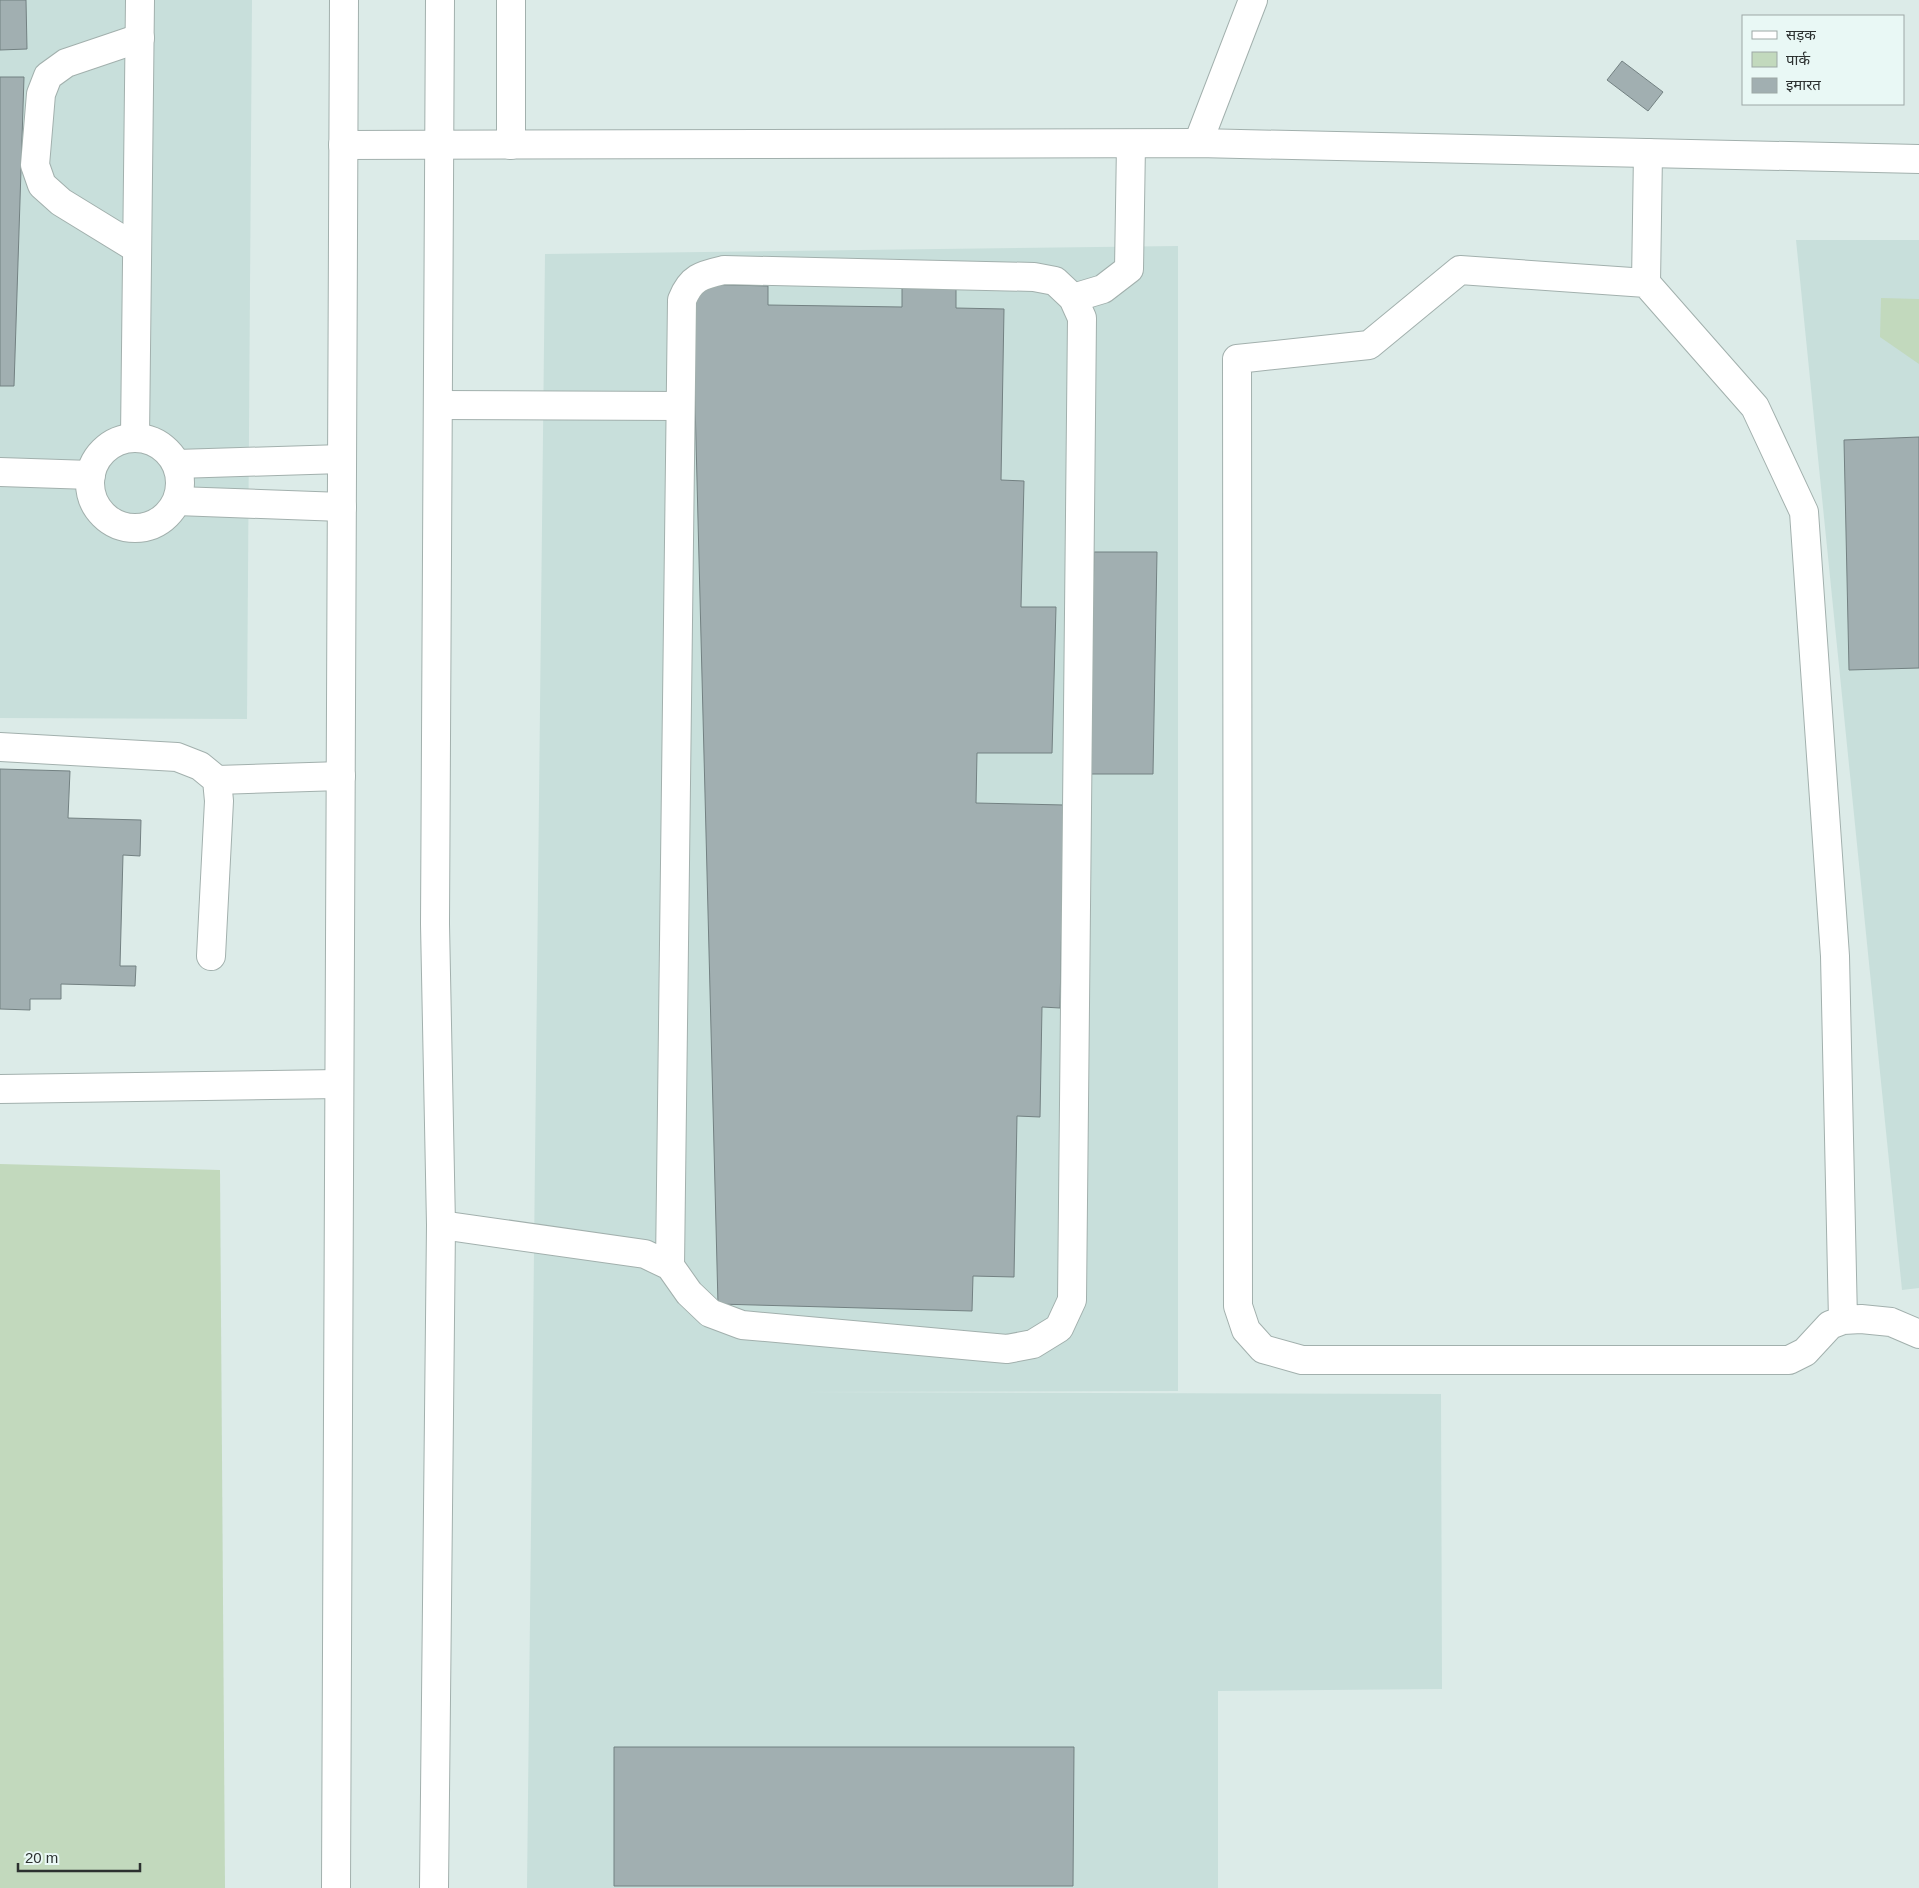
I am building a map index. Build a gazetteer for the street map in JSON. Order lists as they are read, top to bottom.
{
  "legend": ["सड़क", "पार्क", "इमारत"],
  "scale_bar": "20 m"
}
